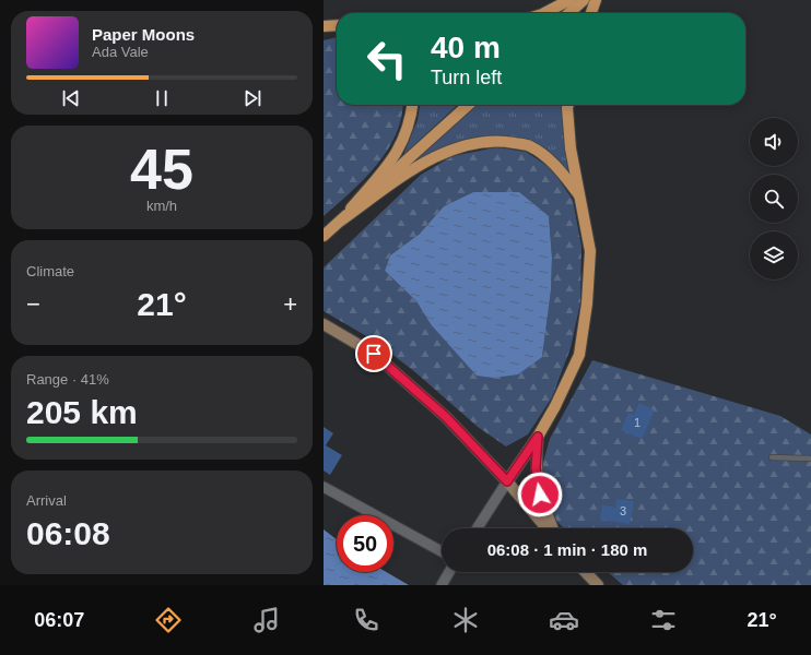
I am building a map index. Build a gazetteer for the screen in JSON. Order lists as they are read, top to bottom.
{
  "house_numbers": ["1", "3"],
  "page": {
    "turn": ["40 m", "Turn left"],
    "song": ["Paper Moons", "Ada Vale"],
    "tile": [
      ["45", "km/h"],
      "Climate",
      ["Range · 41%", "205 km"],
      ["Arrival", "06:08"]
    ],
    "heat": ["−", "21°", "+"],
    "limit": "50",
    "trip": "06:08 · 1 min · 180 m",
    "tabs": ["06:07", "21°"]
  }
}
